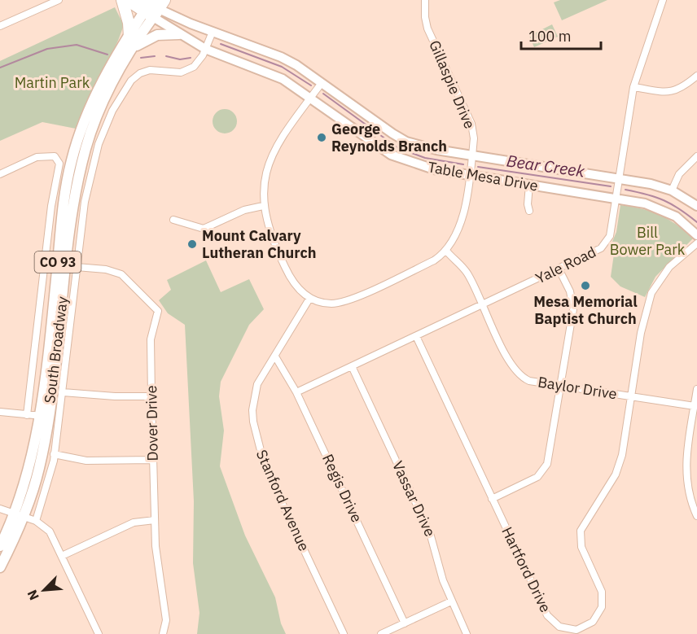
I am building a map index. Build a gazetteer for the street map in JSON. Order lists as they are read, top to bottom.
{
  "streets": {
    "highway": ["Table Mesa Drive"],
    "main road": ["CO 93", "South Broadway"],
    "street": [
      "Gillaspie Drive",
      "Yale Road",
      "Baylor Drive",
      "Dover Drive",
      "Regis Drive",
      "Vassar Drive",
      "Stanford Avenue",
      "Hartford Drive"
    ]
  },
  "crossings": [
    ["Gillaspie Drive", "Table Mesa Drive"],
    ["Gillaspie Drive", "Baylor Drive"],
    ["Gillaspie Drive", "Stanford Avenue"],
    ["Table Mesa Drive", "Yale Road"],
    ["Table Mesa Drive", "South Broadway"],
    ["Yale Road", "Baylor Drive"],
    ["Yale Road", "Regis Drive"],
    ["Yale Road", "Vassar Drive"],
    ["Yale Road", "Hartford Drive"],
    ["Baylor Drive", "Hartford Drive"],
    ["Regis Drive", "Stanford Avenue"]
  ],
  "water": ["Bear Creek"],
  "parks": ["Martin Park", "Bill Bower Park"],
  "places": ["George Reynolds Branch", "Mount Calvary Lutheran Church", "Mesa Memorial Baptist Church"],
  "scale_bar": "100 m",
  "north": "bottom left"
}
